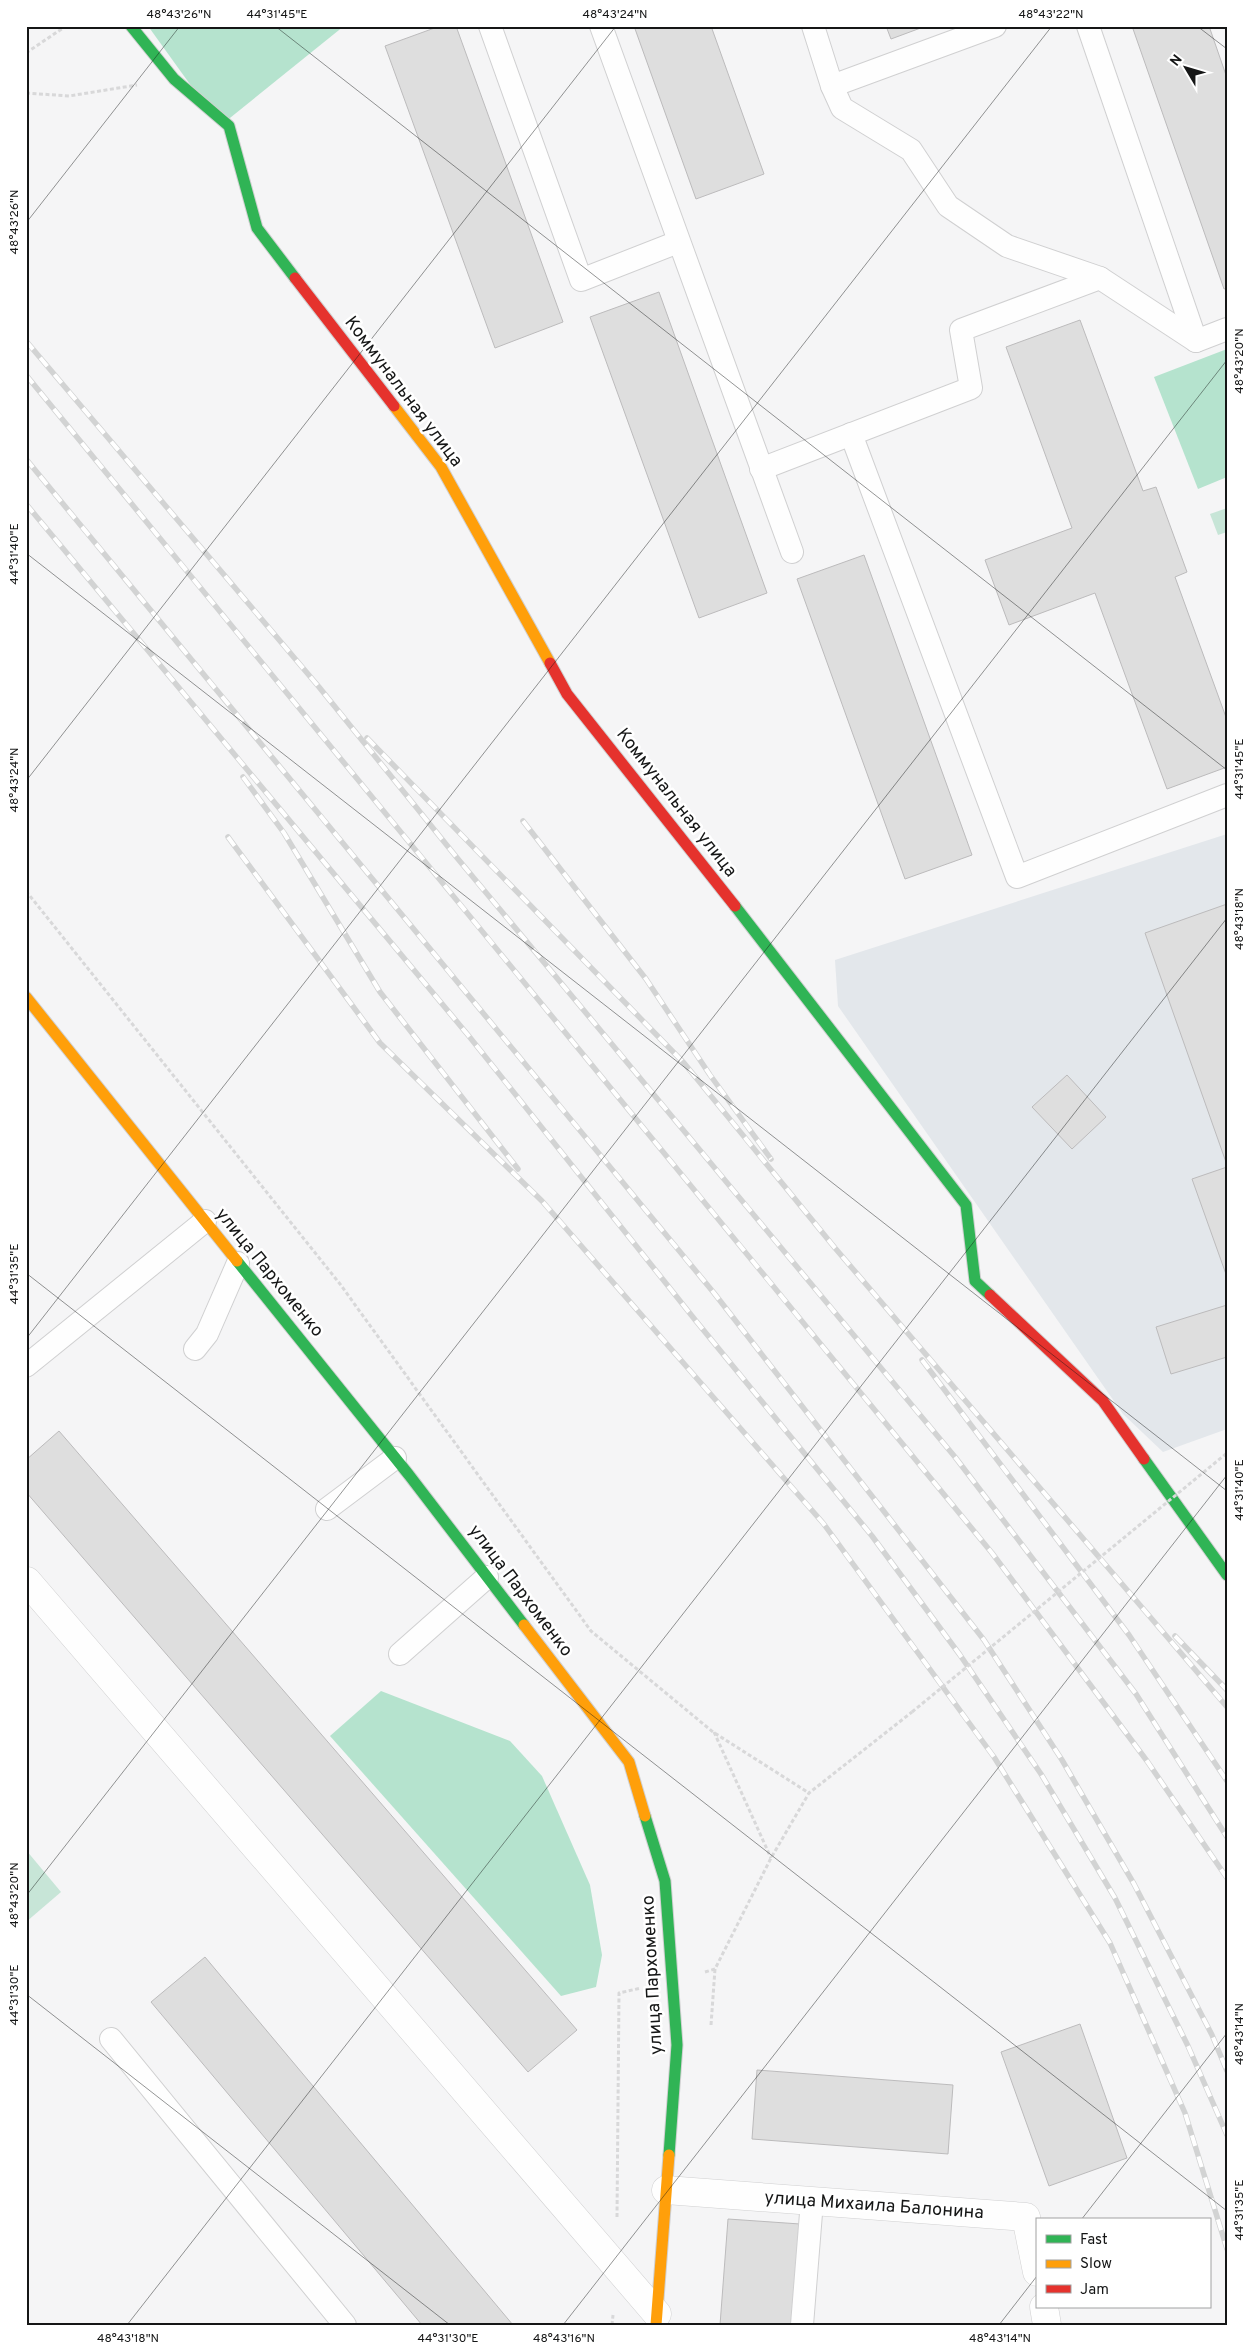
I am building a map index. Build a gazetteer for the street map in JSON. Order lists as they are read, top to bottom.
{
  "streets": {
    "street": ["Коммунальная улица", "улица Пархоменко", "улица Михаила Балонина"]
  },
  "crossings": [
    ["улица Пархоменко", "улица Михаила Балонина"]
  ],
  "legend": ["Fast", "Slow", "Jam"],
  "north": "top left",
  "coordinates": [
    "48°43'26\"N",
    "44°31'45\"E",
    "48°43'24\"N",
    "48°43'22\"N",
    "48°43'20\"N",
    "44°31'40\"E",
    "48°43'18\"N",
    "44°31'35\"E",
    "44°31'30\"E",
    "48°43'14\"N",
    "48°43'16\"N"
  ]
}
